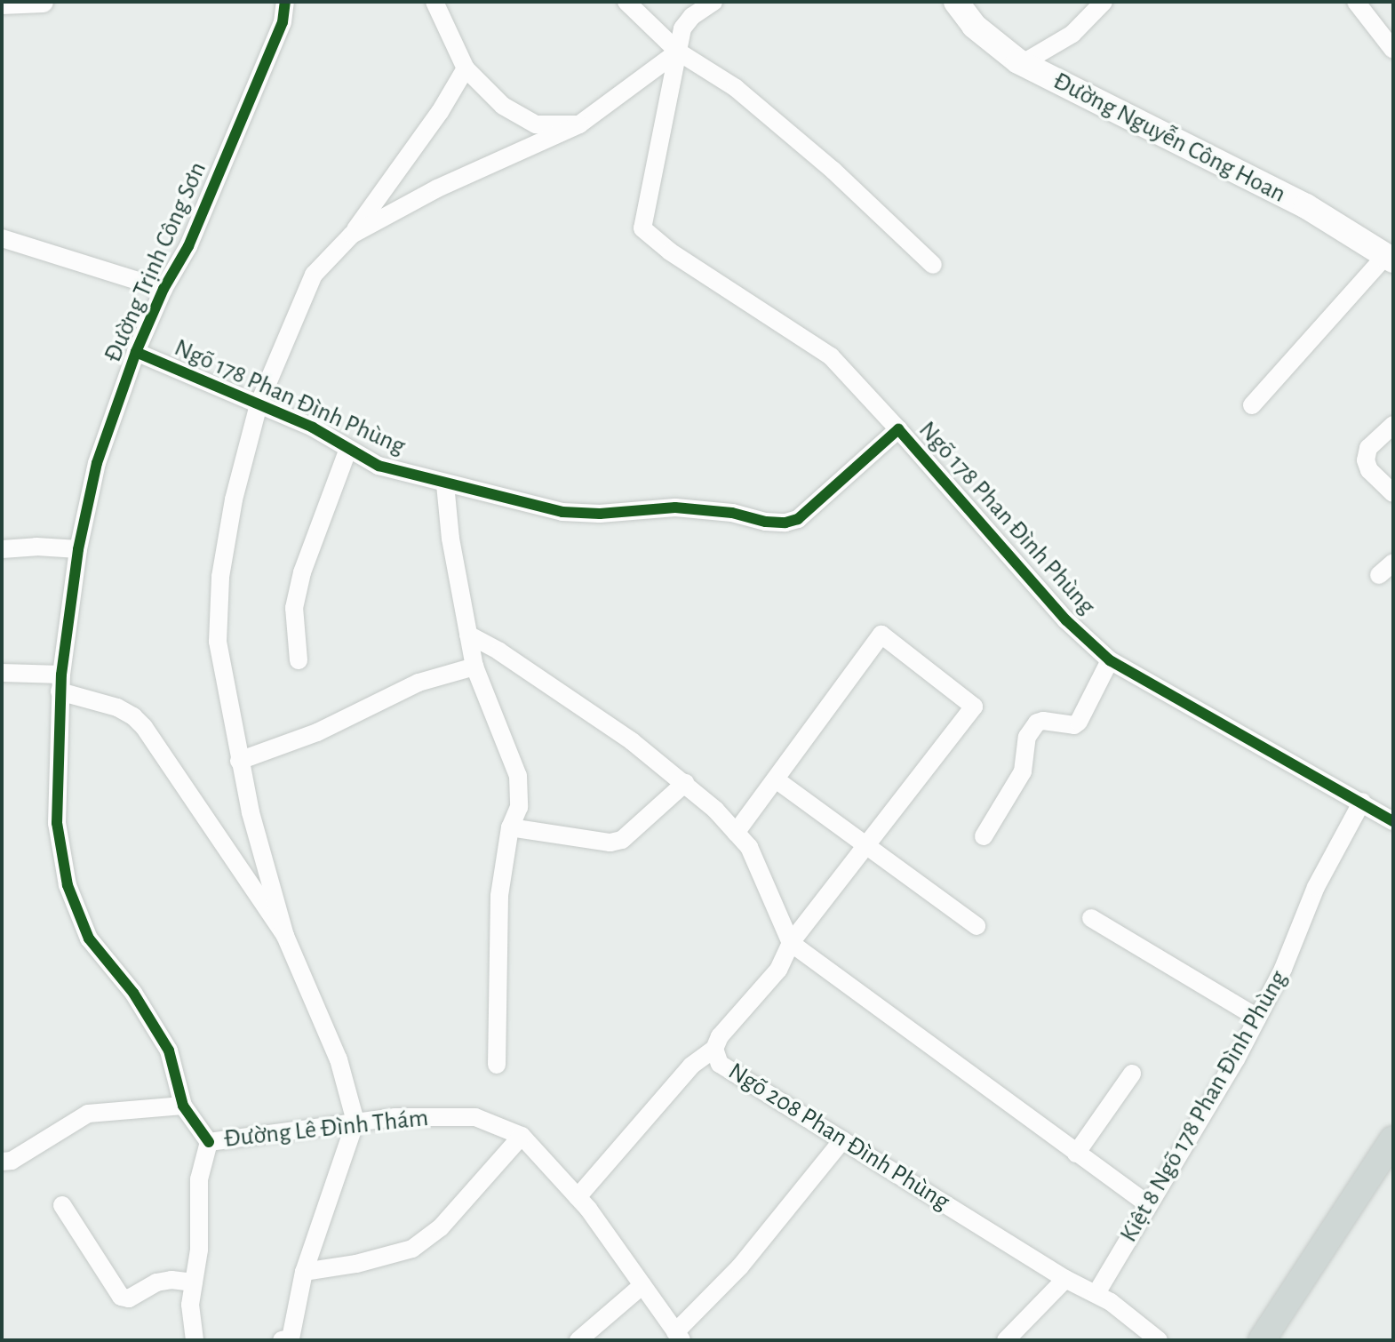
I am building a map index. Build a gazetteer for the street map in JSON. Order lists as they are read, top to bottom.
{
  "streets": {
    "main road": ["Đường Nguyễn Công Hoan"],
    "street": [
      "Đường Trịnh Công Sơn",
      "Ngõ 178 Phan Đình Phùng",
      "Kiệt 8 Ngõ 178 Phan Đình Phùng",
      "Đường Lê Đình Thám",
      "Ngõ 208 Phan Đình Phùng"
    ]
  },
  "crossings": [
    ["Đường Trịnh Công Sơn", "Ngõ 178 Phan Đình Phùng"],
    ["Đường Trịnh Công Sơn", "Đường Lê Đình Thám"],
    ["Ngõ 178 Phan Đình Phùng", "Kiệt 8 Ngõ 178 Phan Đình Phùng"],
    ["Kiệt 8 Ngõ 178 Phan Đình Phùng", "Ngõ 208 Phan Đình Phùng"]
  ]
}
